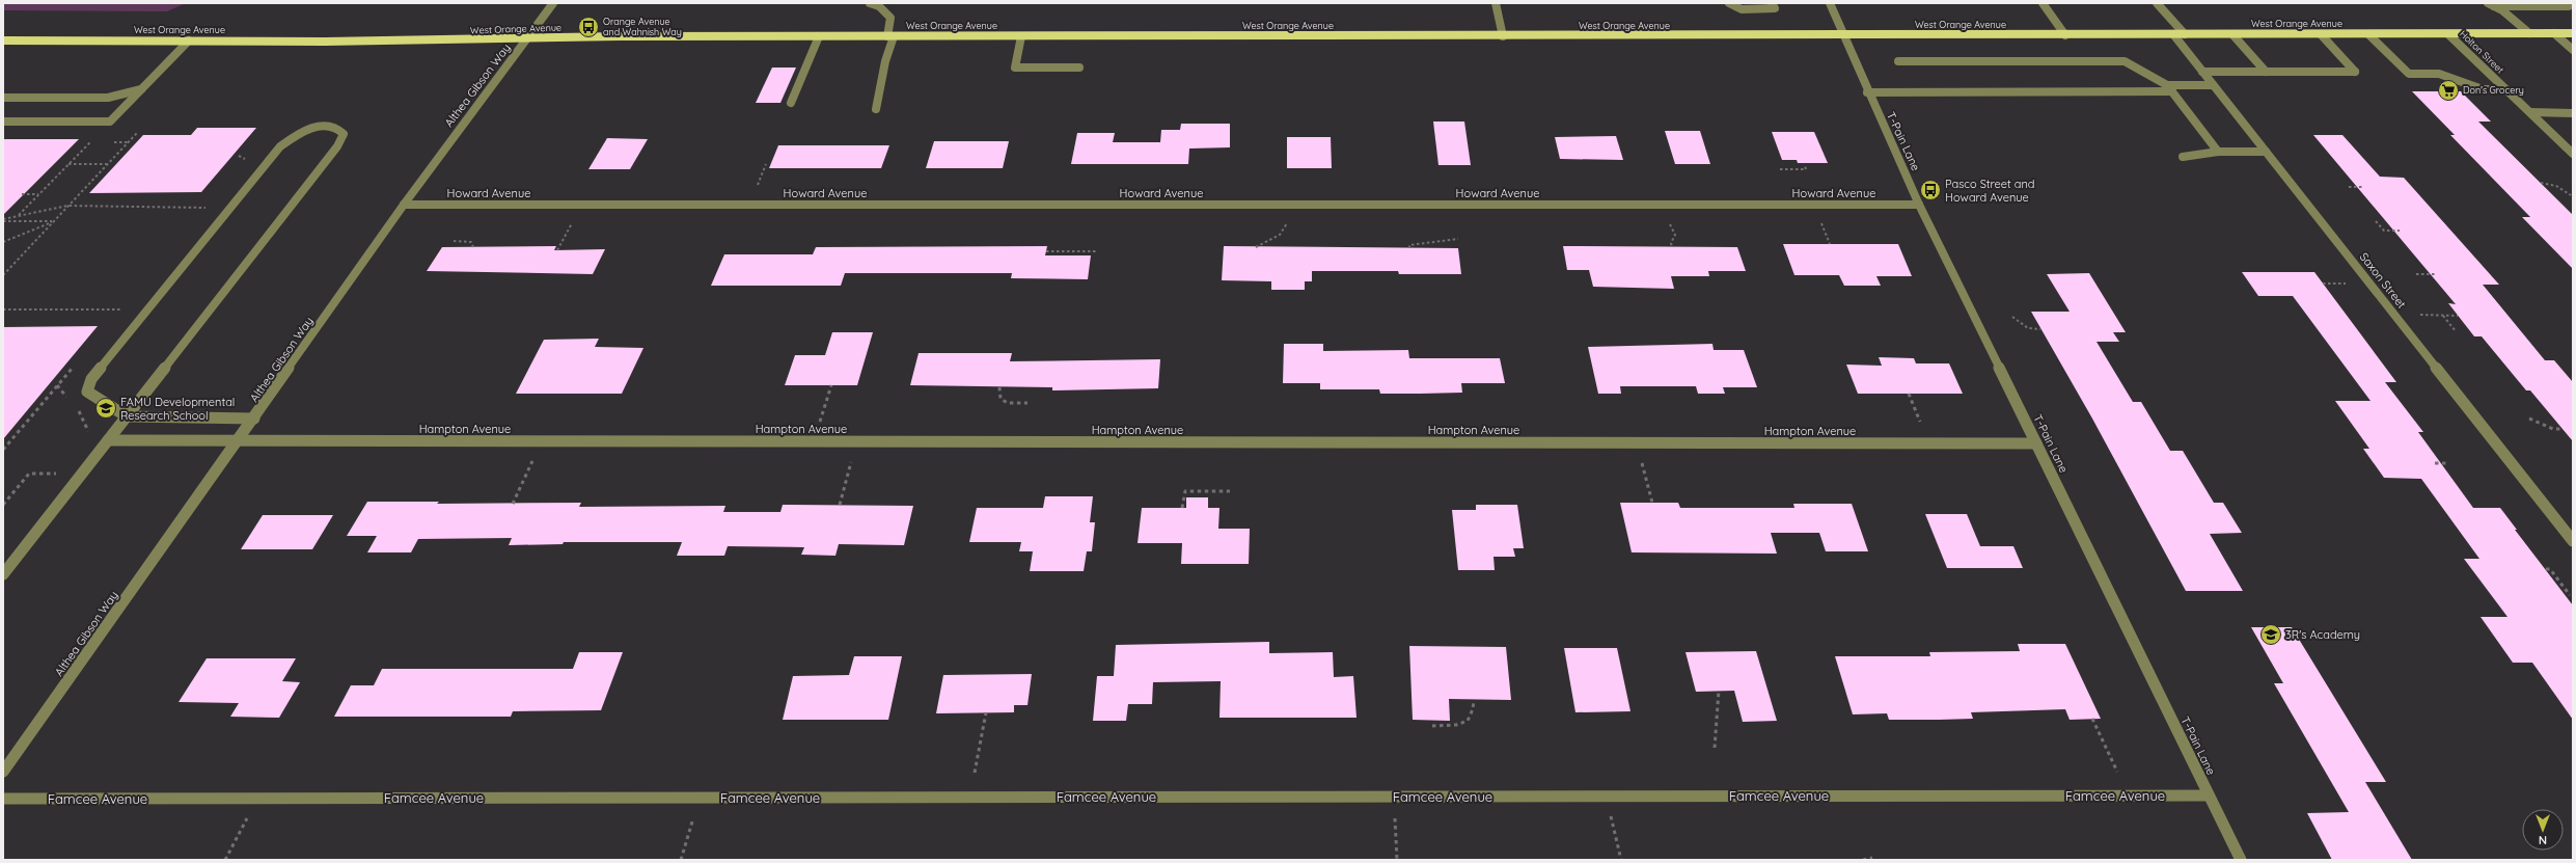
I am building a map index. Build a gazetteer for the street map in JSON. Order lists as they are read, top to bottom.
{
  "streets": {
    "main road": ["West Orange Avenue"],
    "street": [
      "Holton Street",
      "Althea Gibson Way",
      "T-Pain Lane",
      "Howard Avenue",
      "Saxon Street",
      "Hampton Avenue",
      "Famcee Avenue"
    ]
  },
  "crossings": [
    ["West Orange Avenue", "Holton Street"],
    ["West Orange Avenue", "Althea Gibson Way"],
    ["West Orange Avenue", "T-Pain Lane"],
    ["West Orange Avenue", "Saxon Street"],
    ["Althea Gibson Way", "Howard Avenue"],
    ["Althea Gibson Way", "Hampton Avenue"],
    ["T-Pain Lane", "Howard Avenue"],
    ["T-Pain Lane", "Hampton Avenue"],
    ["T-Pain Lane", "Famcee Avenue"]
  ],
  "places": {
    "bus stop": ["Orange Avenue and Wahnish Way", "Pasco Street and Howard Avenue"],
    "supermarket": ["Don's Grocery"],
    "school or university": ["FAMU Developmental Research School", "3R's Academy"]
  },
  "north": "bottom"
}
